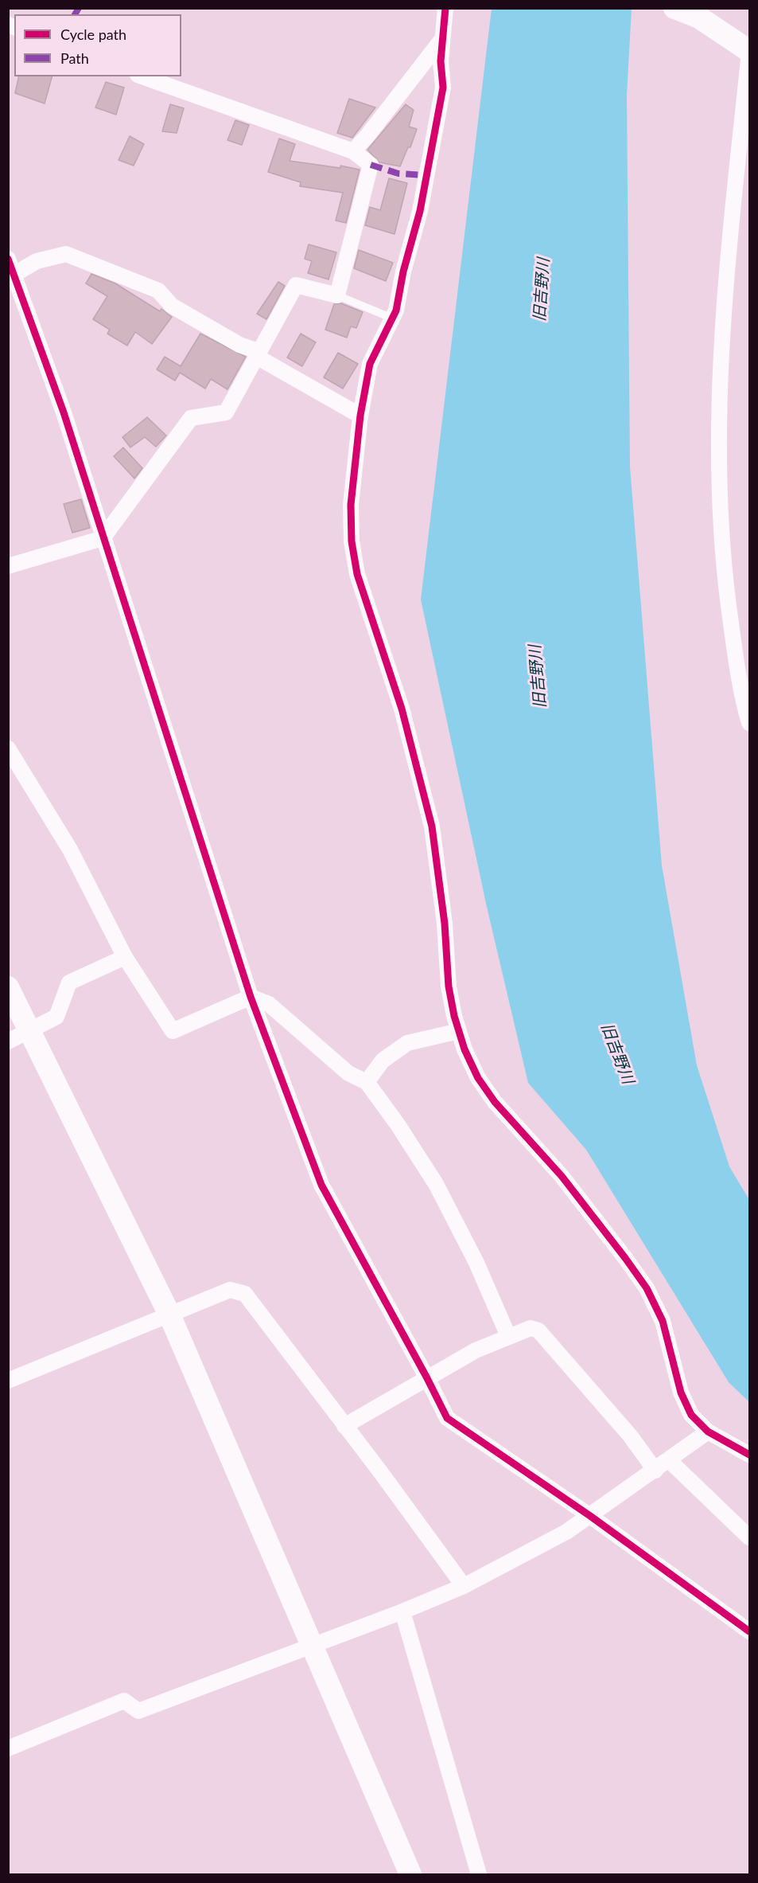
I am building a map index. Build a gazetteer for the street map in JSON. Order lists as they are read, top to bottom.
{
  "water": ["旧吉野川"],
  "legend": ["Cycle path", "Path"]
}
